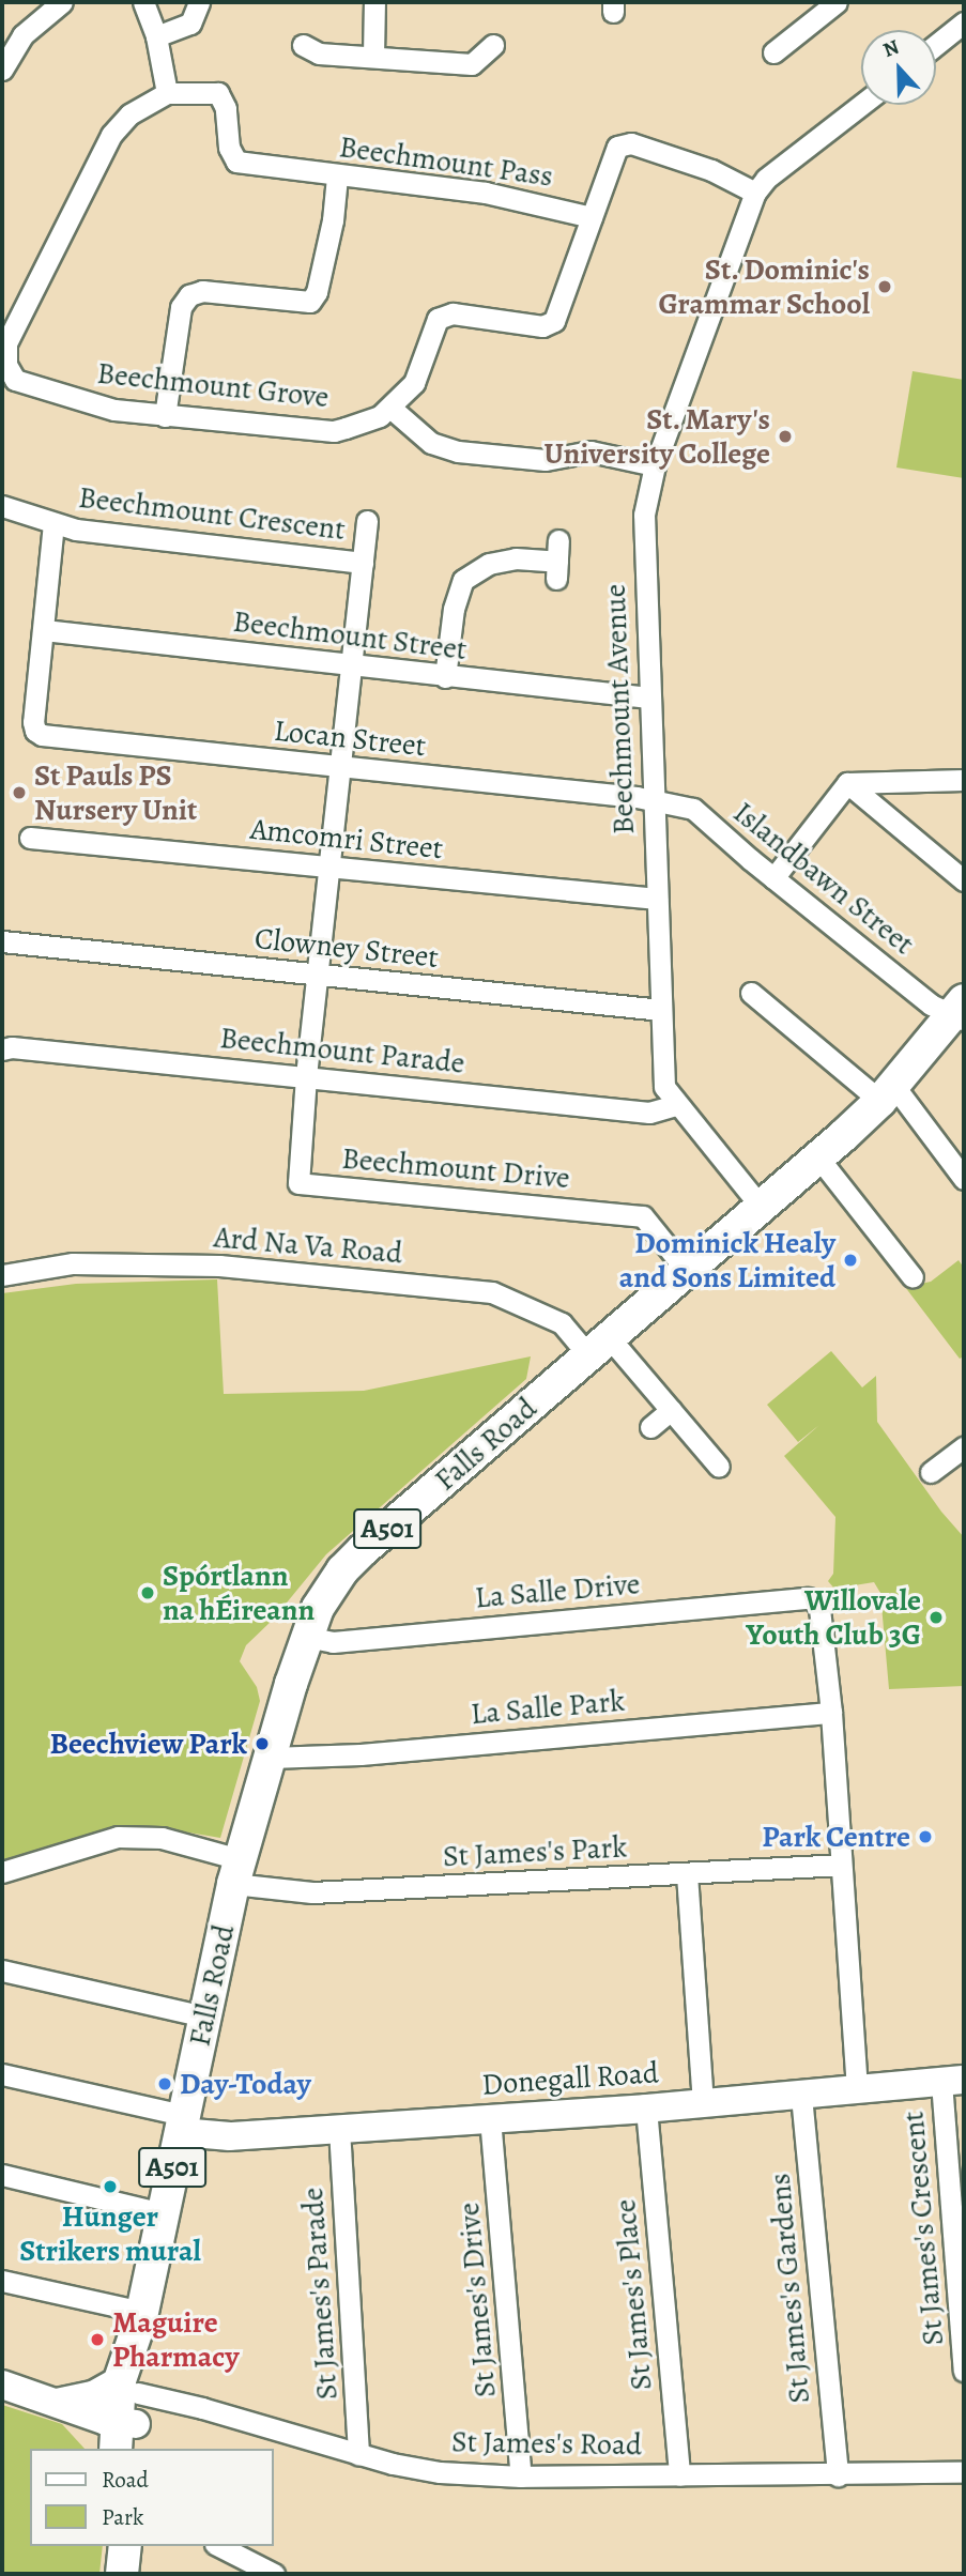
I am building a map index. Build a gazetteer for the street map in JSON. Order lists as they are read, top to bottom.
{
  "streets": {
    "main road": ["Falls Road", "A501"],
    "street": [
      "Beechmount Pass",
      "Beechmount Grove",
      "Beechmount Crescent",
      "Beechmount Street",
      "Beechmount Avenue",
      "Locan Street",
      "Amcomri Street",
      "Islandbawn Street",
      "Clowney Street",
      "Beechmount Parade",
      "Beechmount Drive",
      "Ard Na Va Road",
      "La Salle Drive",
      "La Salle Park",
      "St James's Park",
      "Donegall Road",
      "St James's Crescent",
      "St James's Gardens",
      "St James's Parade",
      "St James's Place",
      "St James's Drive",
      "St James's Road"
    ]
  },
  "crossings": [
    ["Beechmount Pass", "Beechmount Grove"],
    ["Beechmount Street", "Beechmount Avenue"],
    ["Beechmount Street", "Locan Street"],
    ["Beechmount Avenue", "Locan Street"],
    ["Beechmount Avenue", "Amcomri Street"],
    ["Beechmount Avenue", "Islandbawn Street"],
    ["Beechmount Avenue", "Clowney Street"],
    ["Beechmount Avenue", "Beechmount Parade"],
    ["Beechmount Avenue", "Falls Road"],
    ["Locan Street", "Islandbawn Street"],
    ["Islandbawn Street", "Falls Road"],
    ["Beechmount Parade", "Beechmount Drive"],
    ["Beechmount Drive", "Falls Road"],
    ["Ard Na Va Road", "Falls Road"],
    ["Falls Road", "La Salle Drive"],
    ["Falls Road", "La Salle Park"],
    ["Falls Road", "St James's Park"],
    ["Falls Road", "Donegall Road"],
    ["Falls Road", "St James's Road"],
    ["La Salle Drive", "La Salle Park"],
    ["Donegall Road", "St James's Crescent"],
    ["Donegall Road", "St James's Gardens"],
    ["Donegall Road", "St James's Parade"],
    ["Donegall Road", "St James's Place"],
    ["Donegall Road", "St James's Drive"],
    ["St James's Gardens", "St James's Road"],
    ["St James's Parade", "St James's Road"],
    ["St James's Place", "St James's Road"],
    ["St James's Drive", "St James's Road"]
  ],
  "places": [
    "St. Dominic's Grammar School",
    "St. Mary's University College",
    "St Pauls PS Nursery Unit",
    "Dominick Healy and Sons Limited",
    "Spórtlann na hÉireann",
    "Willovale Youth Club 3G",
    "Beechview Park",
    "Park Centre",
    "Day-Today",
    "Hunger Strikers mural",
    "Maguire Pharmacy"
  ],
  "legend": ["Road", "Park"],
  "north": "top"
}
